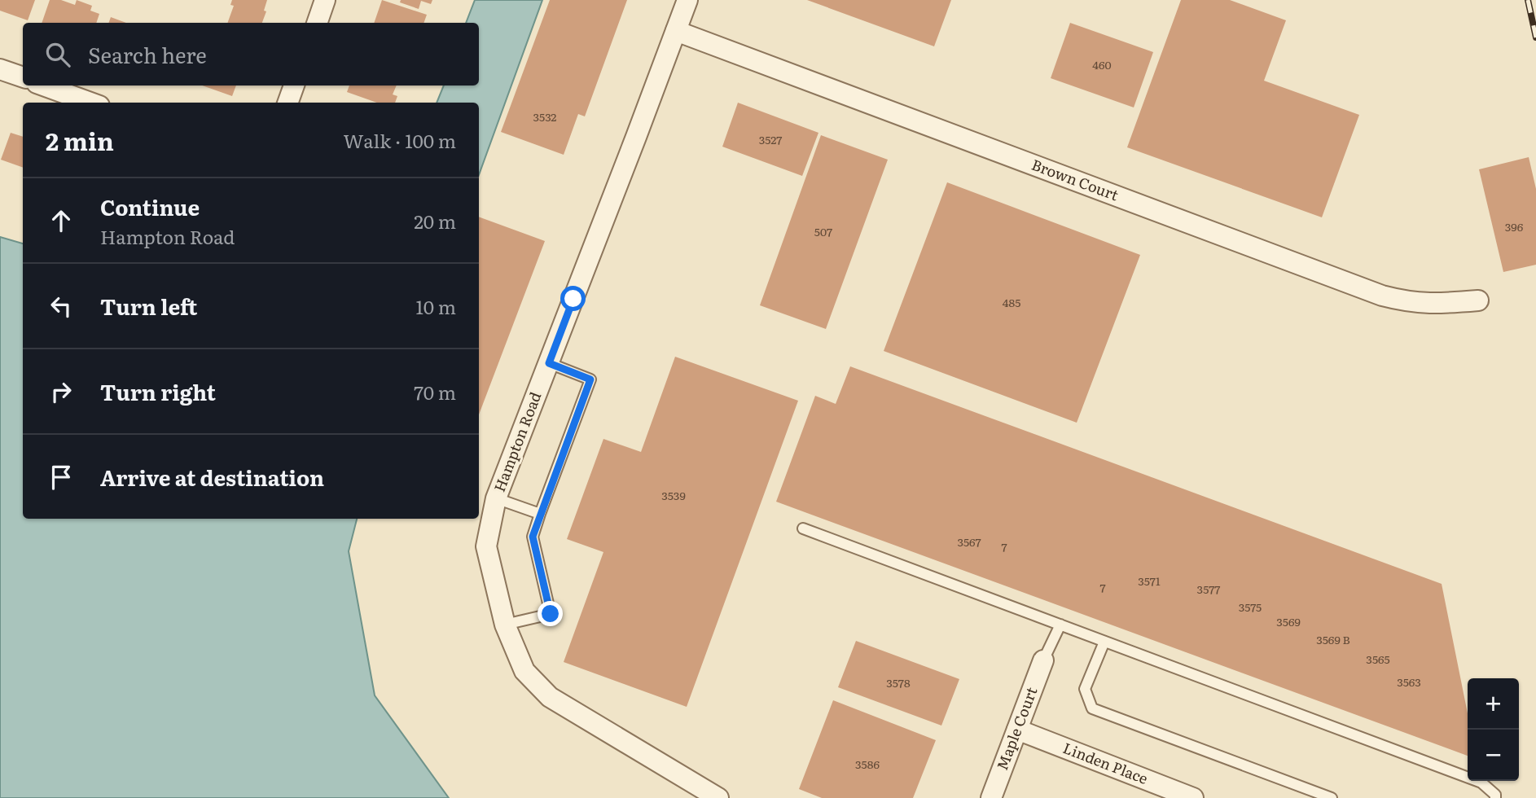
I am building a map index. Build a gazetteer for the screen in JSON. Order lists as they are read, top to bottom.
{
  "streets": {
    "street": [
      "Brown Court",
      "Hampton Road",
      "Maple Court",
      "Linden Place"
    ]
  },
  "crossings": [
    ["Brown Court", "Hampton Road"],
    ["Maple Court", "Linden Place"]
  ],
  "house_numbers": [
    "460",
    "3532",
    "3527",
    "396",
    "507",
    "485",
    "3539",
    "3567",
    "7",
    "3571",
    "7",
    "3577",
    "3575",
    "3569",
    "3569 B",
    "3565",
    "3563",
    "3578",
    "3586"
  ],
  "page": {
    "search": "Search here",
    "heading": ["2 min", "Walk · 100 m"],
    "list": [
      ["Continue", "Hampton Road", "20 m"],
      ["Turn left", "10 m"],
      ["Turn right", "70 m"],
      "Arrive at destination"
    ],
    "map_buttons": ["+", "−"]
  }
}
